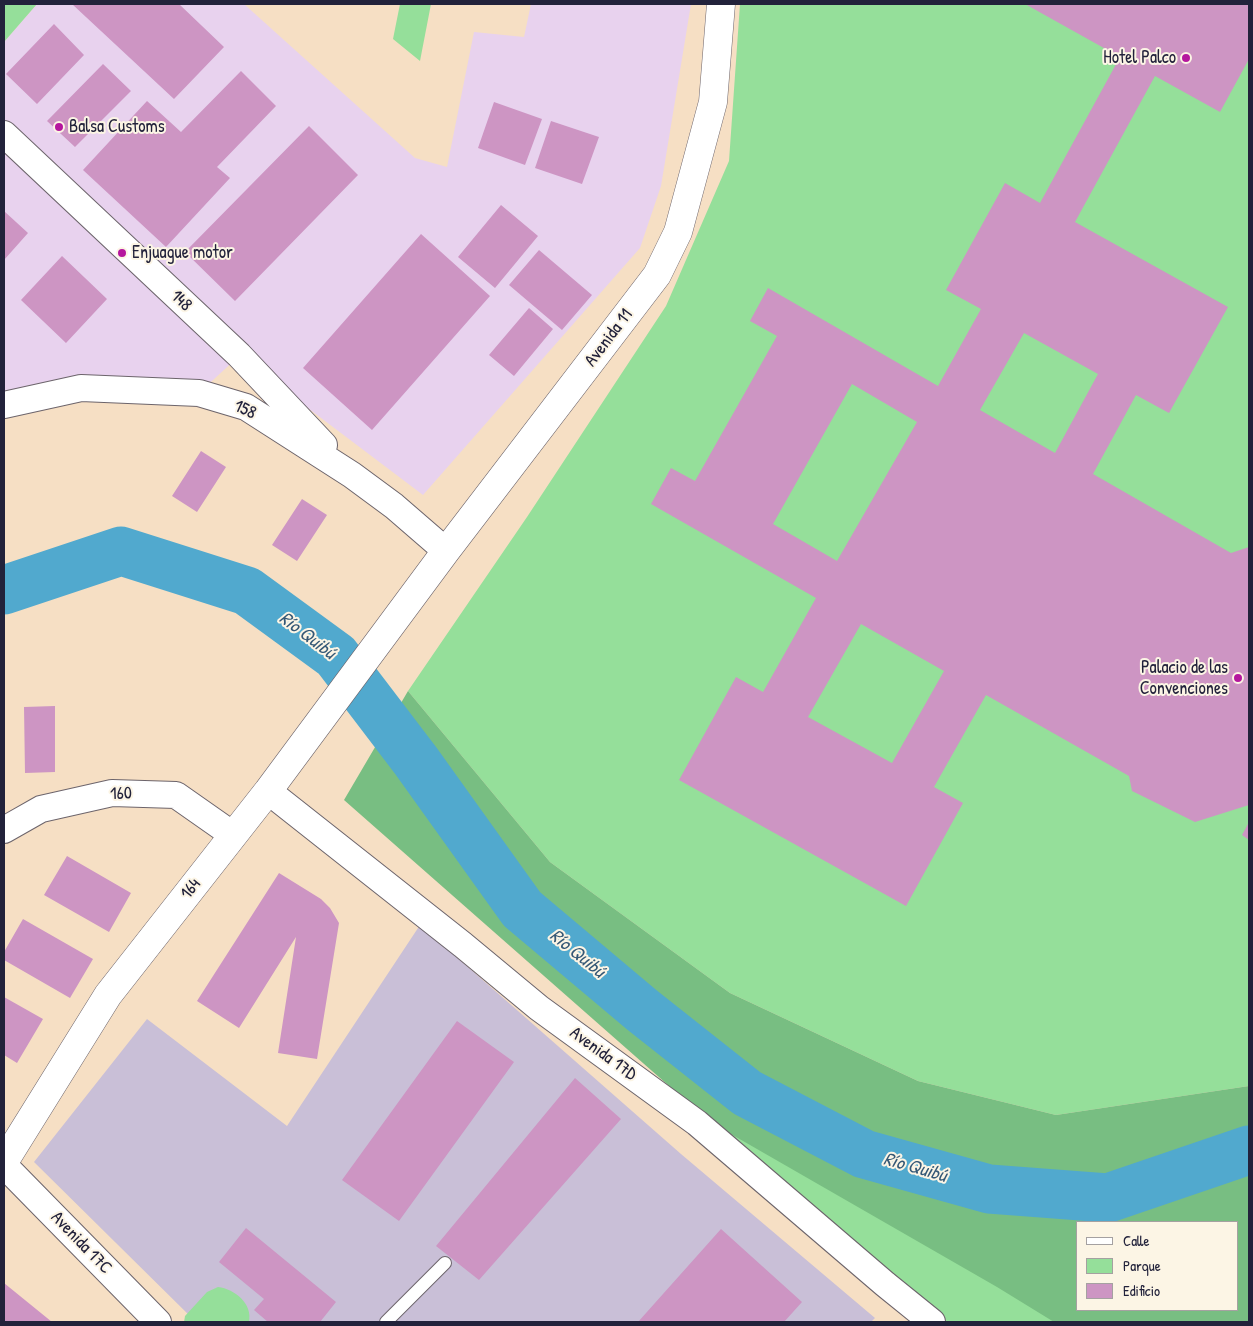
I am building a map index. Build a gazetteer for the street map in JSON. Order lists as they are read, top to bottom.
{
  "streets": {
    "street": [
      "148",
      "Avenida 11",
      "158",
      "160",
      "164",
      "Avenida 17D",
      "Avenida 17C"
    ]
  },
  "crossings": [
    ["148", "158"],
    ["Avenida 11", "158"],
    ["Avenida 11", "164"],
    ["160", "164"],
    ["164", "Avenida 17D"],
    ["164", "Avenida 17C"]
  ],
  "water": ["Río Quibú"],
  "places": [
    "Hotel Palco",
    "Balsa Customs",
    "Enjuague motor",
    "Palacio de las Convenciones"
  ],
  "legend": ["Calle", "Parque", "Edificio"]
}
